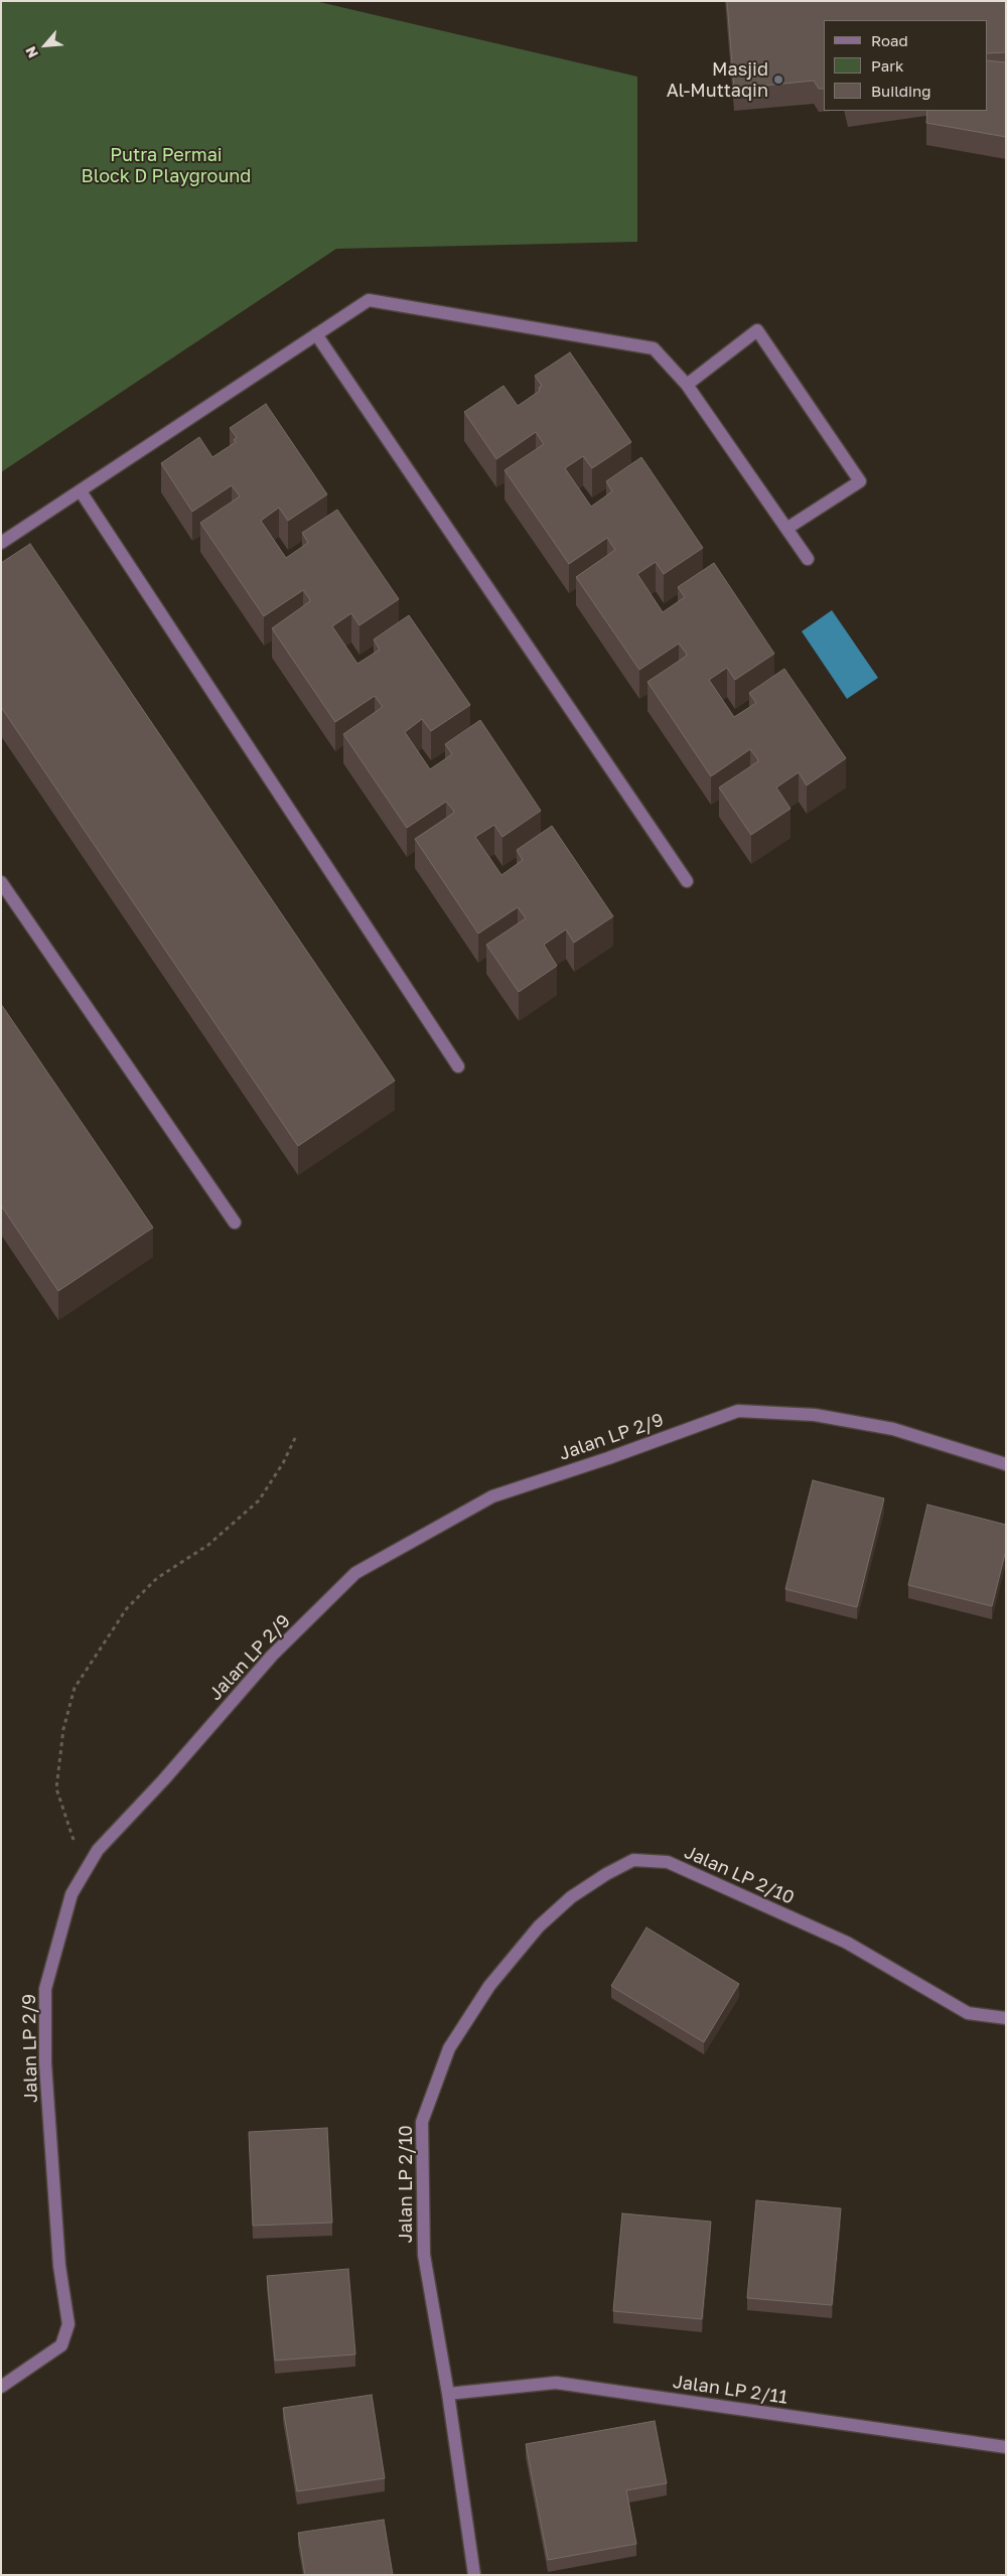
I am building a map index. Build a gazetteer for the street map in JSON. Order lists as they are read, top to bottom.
{
  "streets": {
    "street": ["Jalan LP 2/9", "Jalan LP 2/10", "Jalan LP 2/11"]
  },
  "crossings": [
    ["Jalan LP 2/10", "Jalan LP 2/11"]
  ],
  "parks": ["Putra Permai Block D Playground"],
  "places": ["Masjid Al-Muttaqin"],
  "legend": ["Road", "Park", "Building"],
  "north": "bottom left"
}
